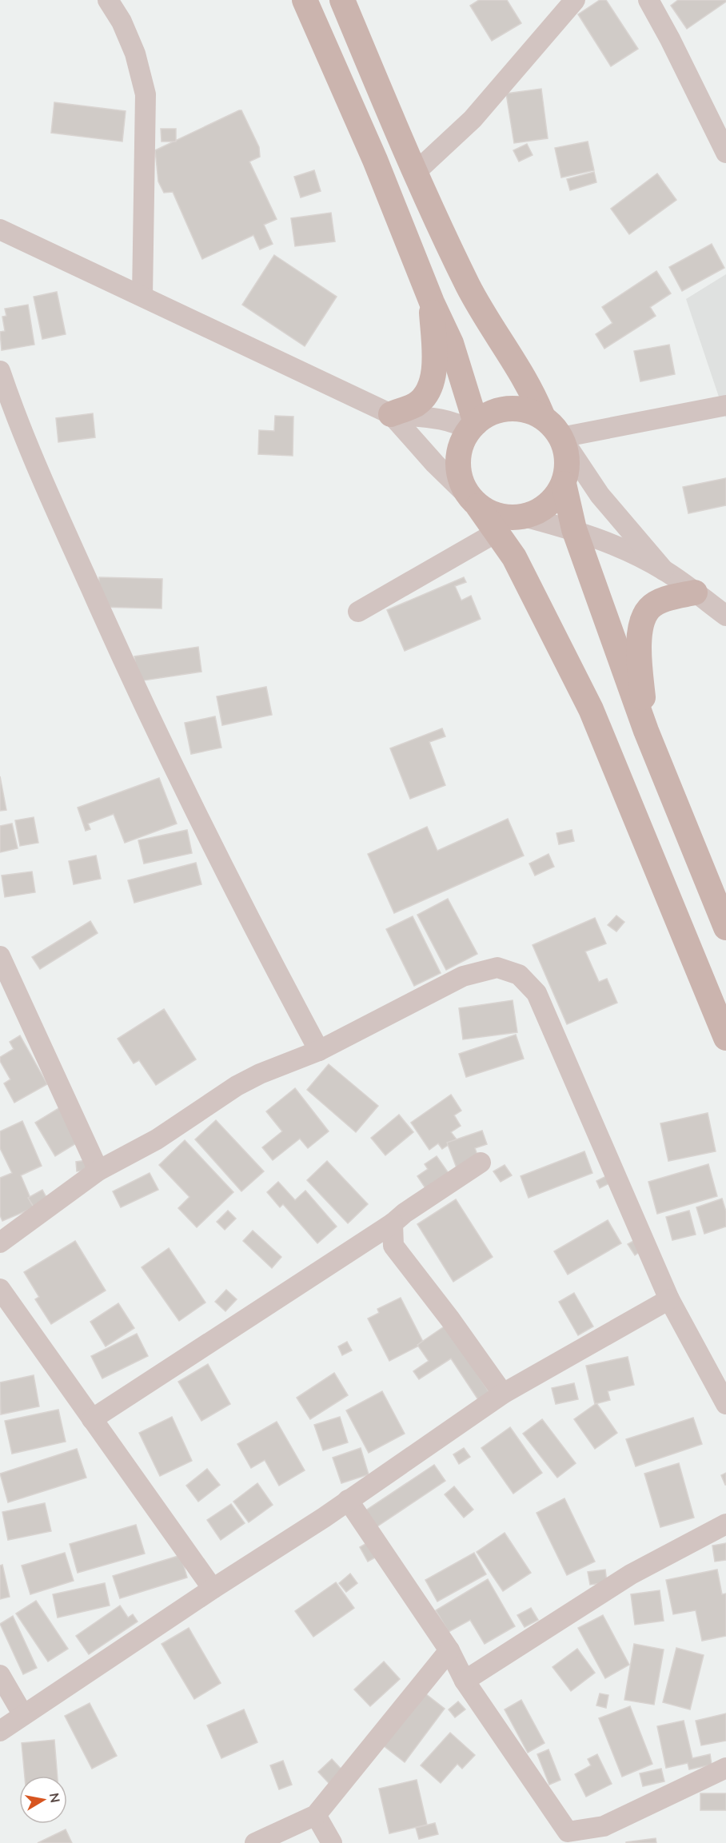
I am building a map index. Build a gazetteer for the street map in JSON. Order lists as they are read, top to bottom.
{
  "north": "right"
}
